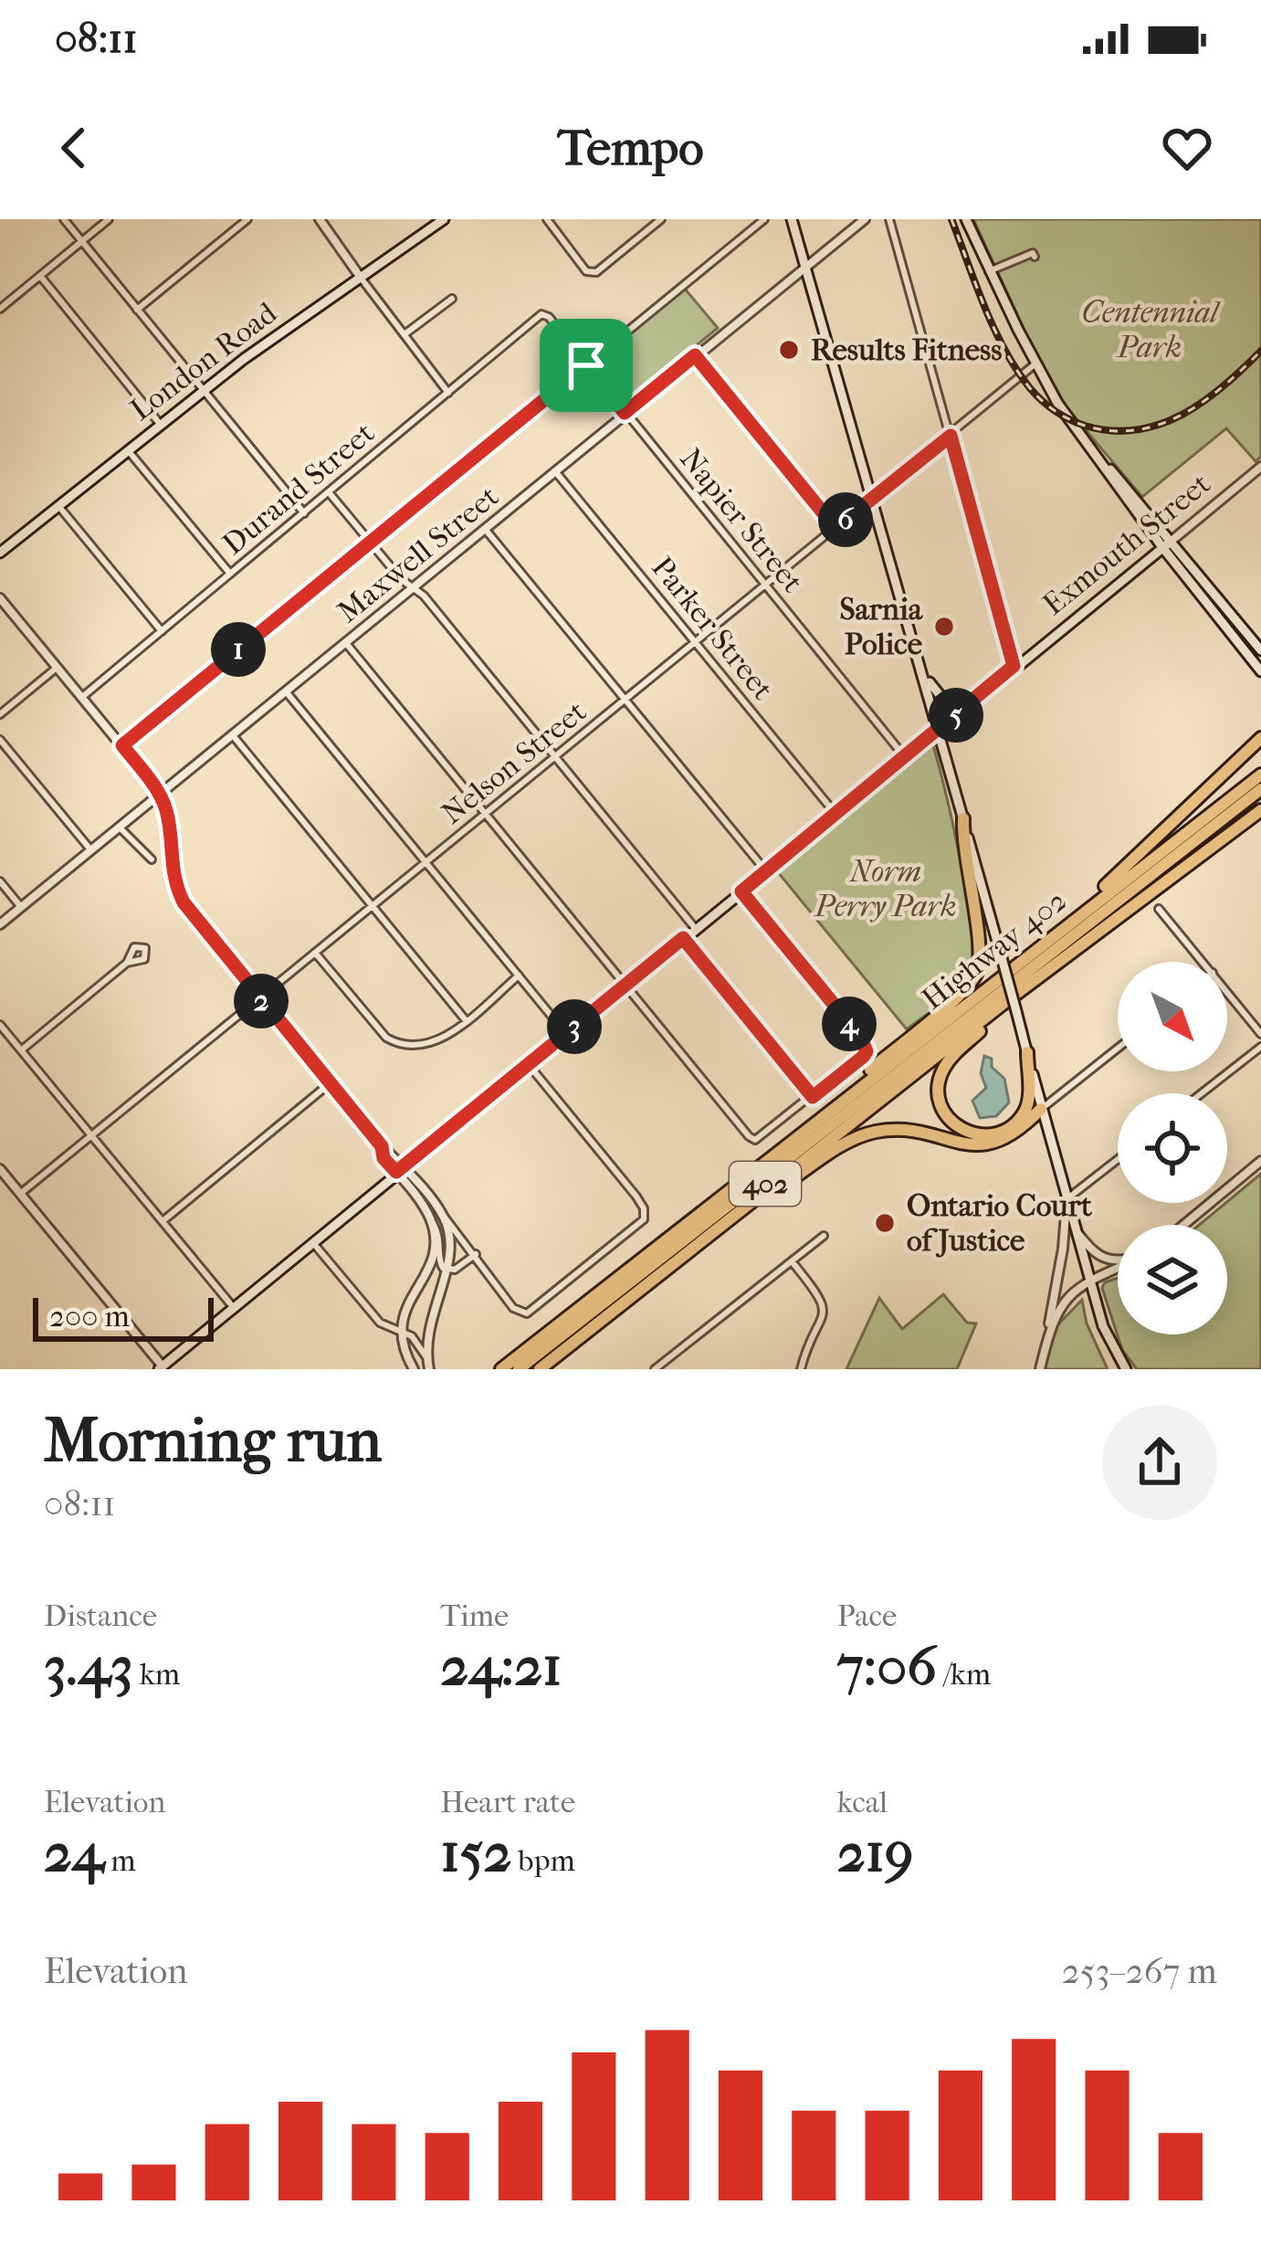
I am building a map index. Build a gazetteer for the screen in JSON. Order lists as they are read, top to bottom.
{
  "streets": {
    "highway": ["Highway 402", "402"],
    "main road": ["London Road", "Exmouth Street"],
    "street": [
      "Durand Street",
      "Napier Street",
      "Maxwell Street",
      "Parker Street",
      "Nelson Street"
    ]
  },
  "crossings": [
    ["Durand Street", "Napier Street"],
    ["Napier Street", "Exmouth Street"],
    ["Napier Street", "Maxwell Street"],
    ["Napier Street", "Nelson Street"],
    ["Exmouth Street", "Parker Street"],
    ["Maxwell Street", "Parker Street"],
    ["Parker Street", "Nelson Street"]
  ],
  "parks": ["Centennial Park", "Norm Perry Park"],
  "places": ["Results Fitness", "Sarnia Police", "Ontario Court of Justice"],
  "scale_bar": "200 m",
  "north": "bottom right",
  "page": {
    "status": "08:11",
    "header": "Tempo",
    "pins": [
      "6",
      "1",
      "5",
      "2",
      "4",
      "3"
    ],
    "scale": "200 m",
    "heading": ["Morning run", "08:11"],
    "stats": [
      ["Distance", "3.43 km"],
      ["Time", "24:21"],
      ["Pace", "7:06 /km"],
      ["Elevation", "24 m"],
      ["Heart rate", "152 bpm"],
      ["kcal", "219"]
    ],
    "chart": ["Elevation", "253–267 m"]
  }
}
